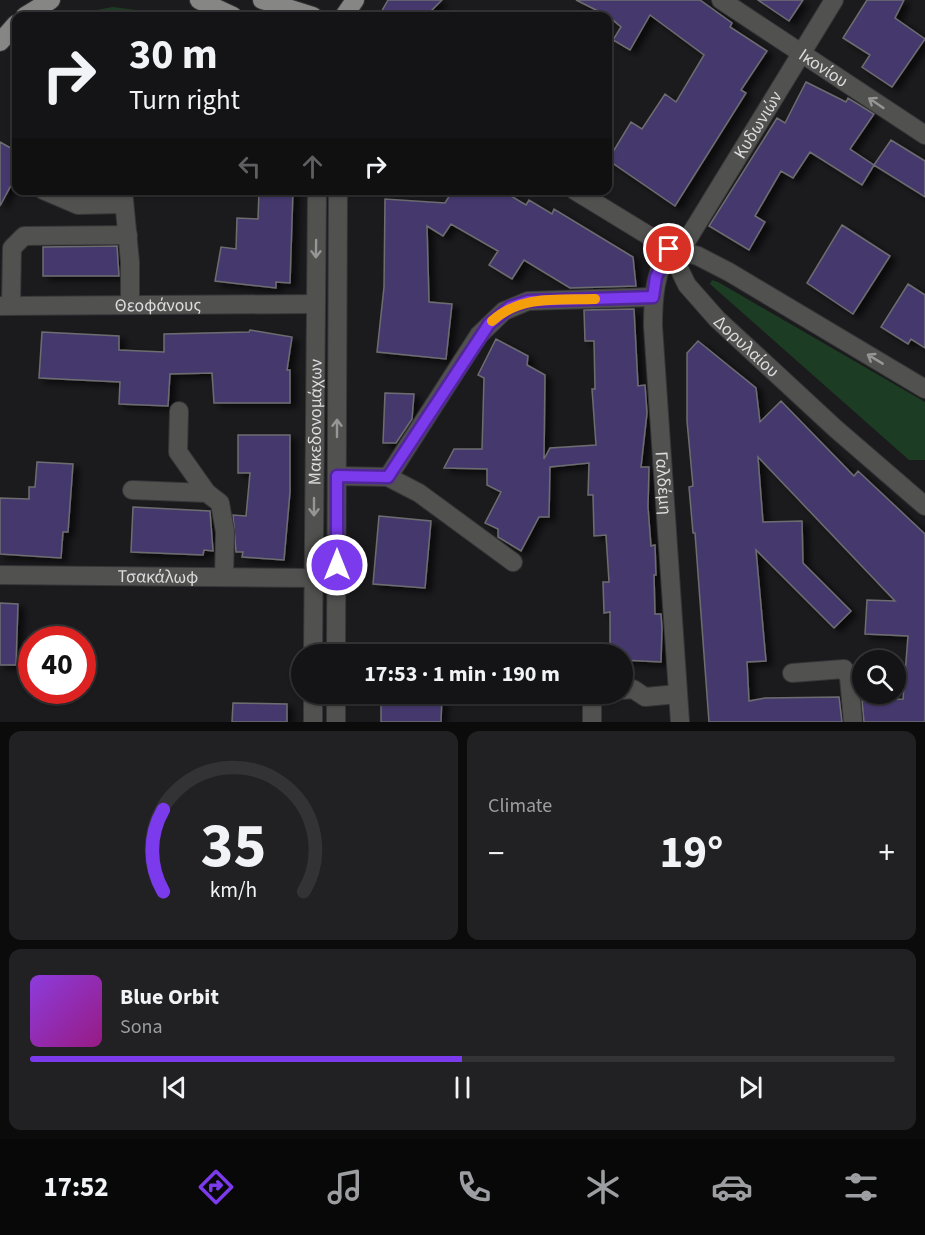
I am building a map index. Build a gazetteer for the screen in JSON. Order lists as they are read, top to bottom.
{
  "streets": {
    "street": [
      "Ικονίου",
      "Κυδωνιών",
      "Θεοφάνους",
      "Δορυλαίου",
      "Μακεδονομάχων",
      "Γαλδέμη",
      "Τσακάλωφ"
    ]
  },
  "crossings": [
    ["Ικονίου", "Κυδωνιών"],
    ["Κυδωνιών", "Δορυλαίου"],
    ["Κυδωνιών", "Γαλδέμη"],
    ["Θεοφάνους", "Μακεδονομάχων"],
    ["Δορυλαίου", "Γαλδέμη"],
    ["Μακεδονομάχων", "Τσακάλωφ"]
  ],
  "one_way": ["Ικονίου"],
  "page": {
    "turn": ["30 m", "Turn right"],
    "limit": "40",
    "trip": "17:53 · 1 min · 190 m",
    "tile": "Climate",
    "heat": ["−", "19°", "+"],
    "song": ["Blue Orbit", "Sona"],
    "tabs": "17:52",
    "gauge": ["35", "km/h"]
  }
}
